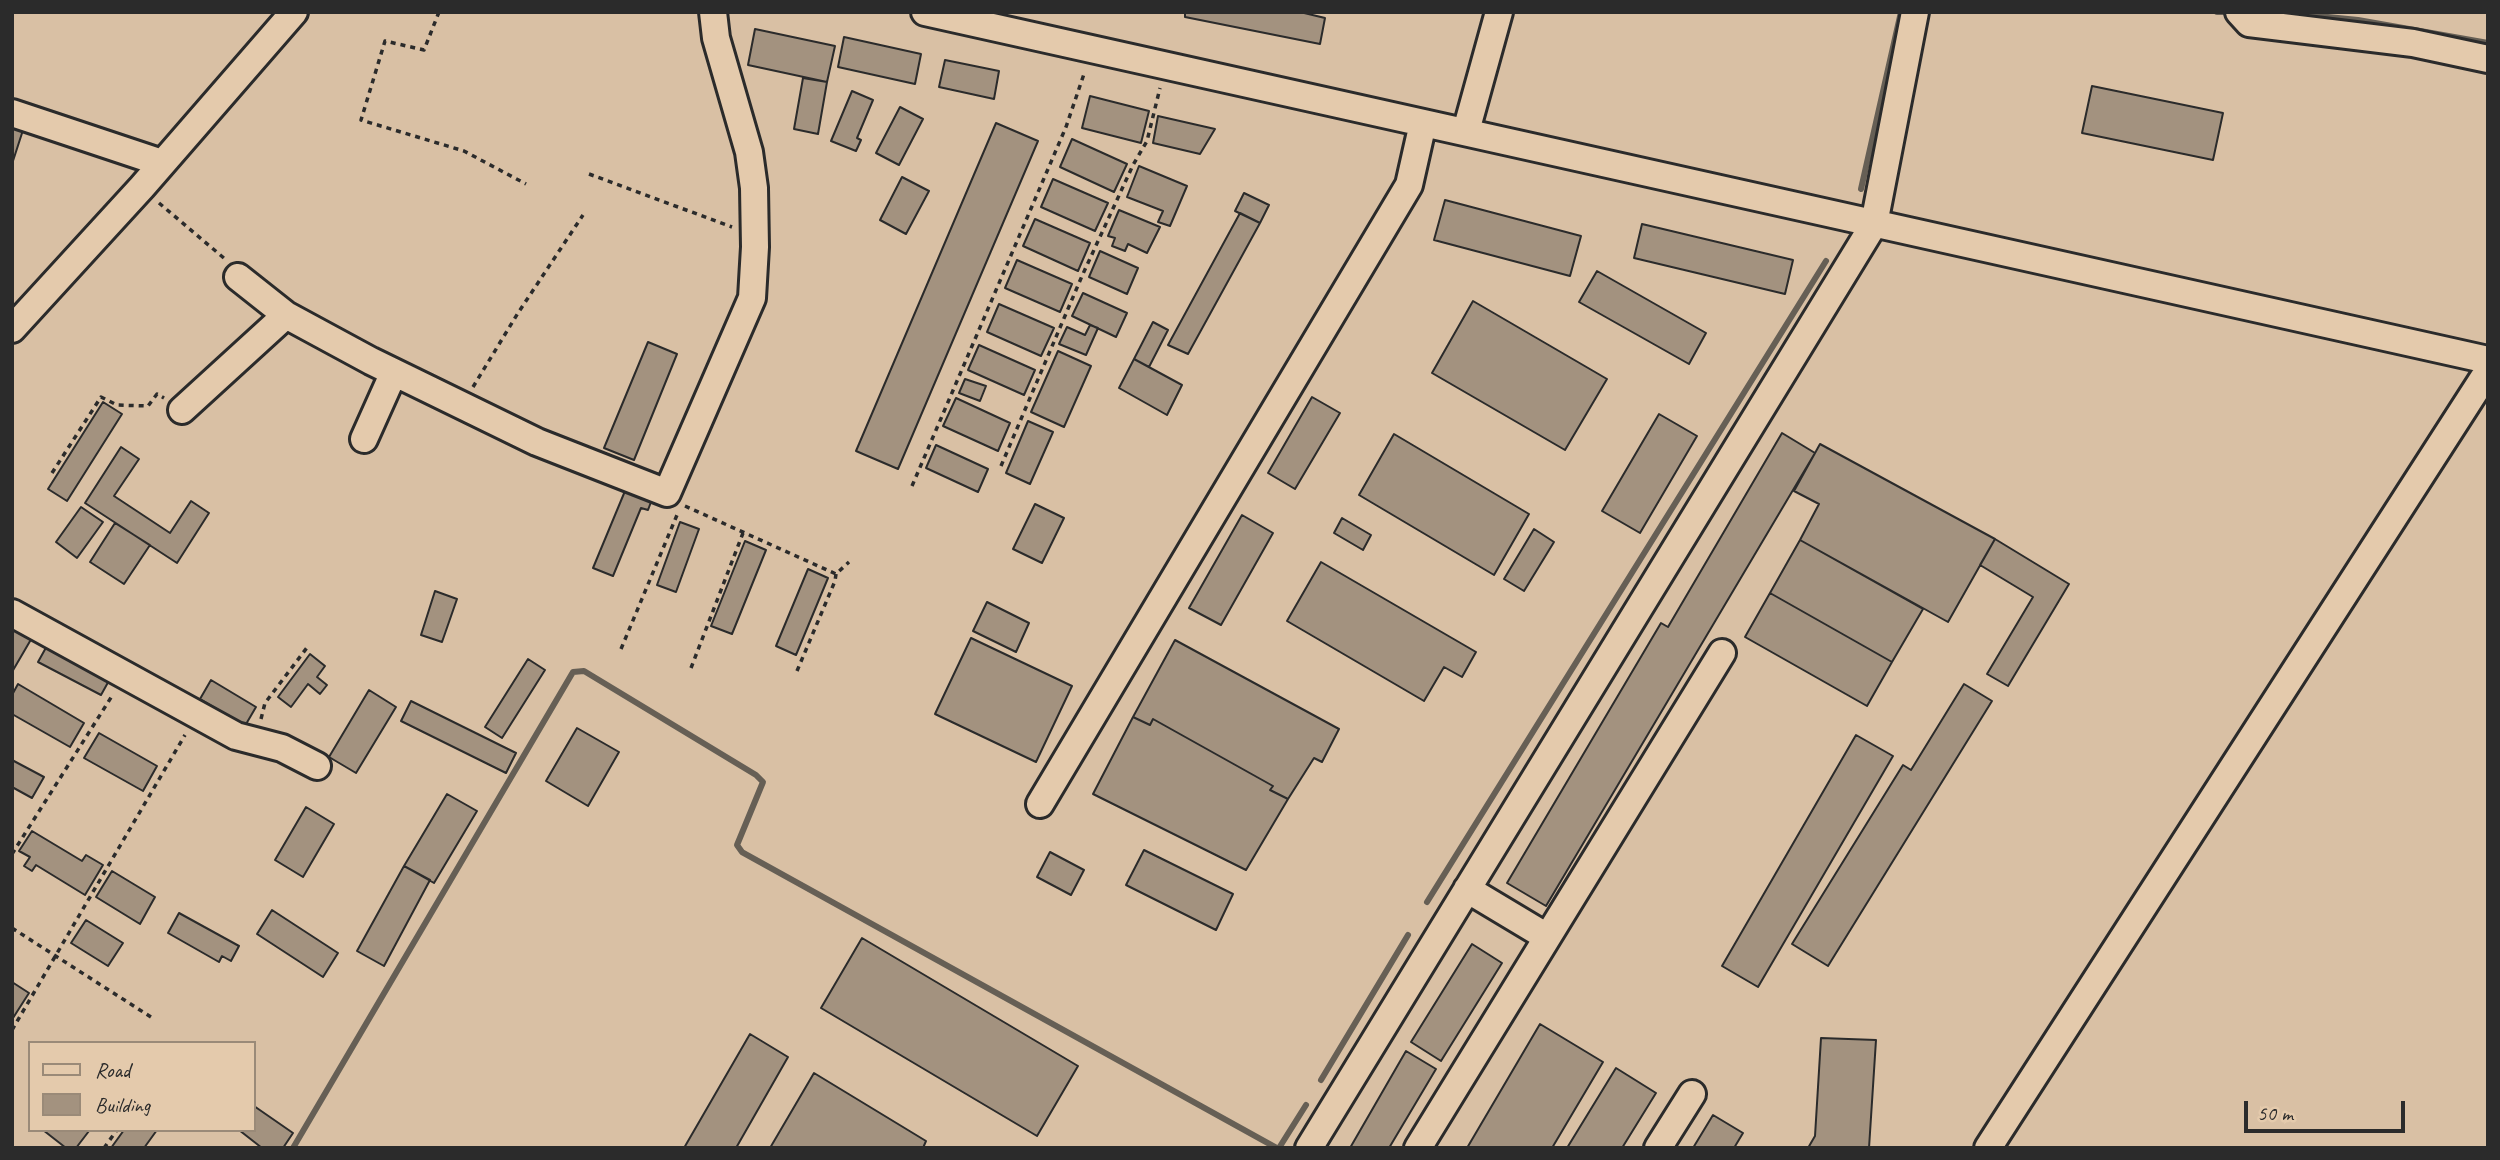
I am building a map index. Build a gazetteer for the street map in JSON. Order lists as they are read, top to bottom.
{
  "legend": ["Road", "Building"],
  "scale_bar": "50 m"
}
